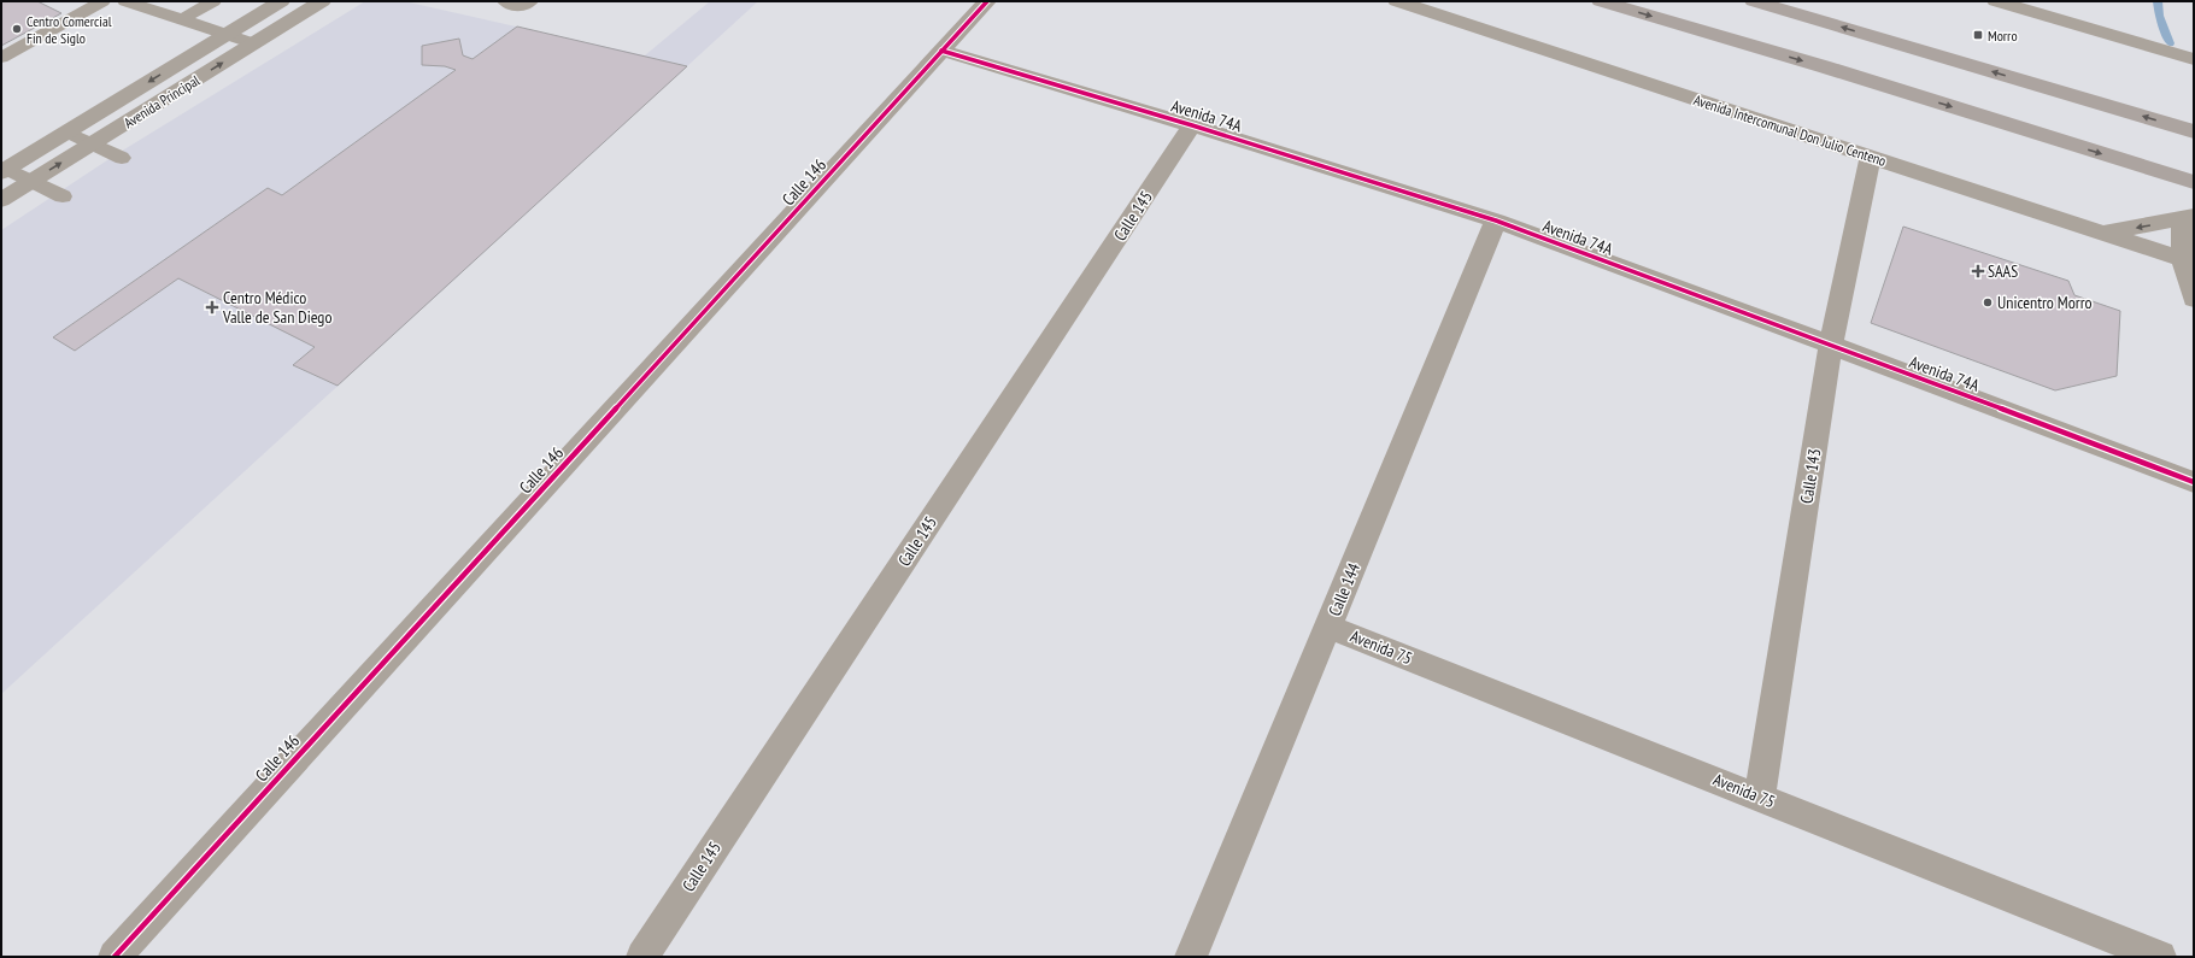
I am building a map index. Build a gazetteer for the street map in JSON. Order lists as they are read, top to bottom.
{
  "streets": {
    "street": [
      "Avenida Principal",
      "Avenida 74A",
      "Avenida Intercomunal Don Julio Centeno",
      "Calle 146",
      "Calle 145",
      "Calle 143",
      "Calle 144",
      "Avenida 75"
    ]
  },
  "crossings": [
    ["Avenida 74A", "Calle 146"],
    ["Avenida 74A", "Calle 145"],
    ["Avenida 74A", "Calle 143"],
    ["Avenida 74A", "Calle 144"],
    ["Avenida Intercomunal Don Julio Centeno", "Calle 143"],
    ["Calle 143", "Avenida 75"],
    ["Calle 144", "Avenida 75"]
  ],
  "places": {
    "other": ["Centro Comercial Fin de Siglo", "Unicentro Morro"],
    "transit": ["Morro"],
    "health": ["SAAS", "Centro Médico Valle de San Diego"]
  }
}
